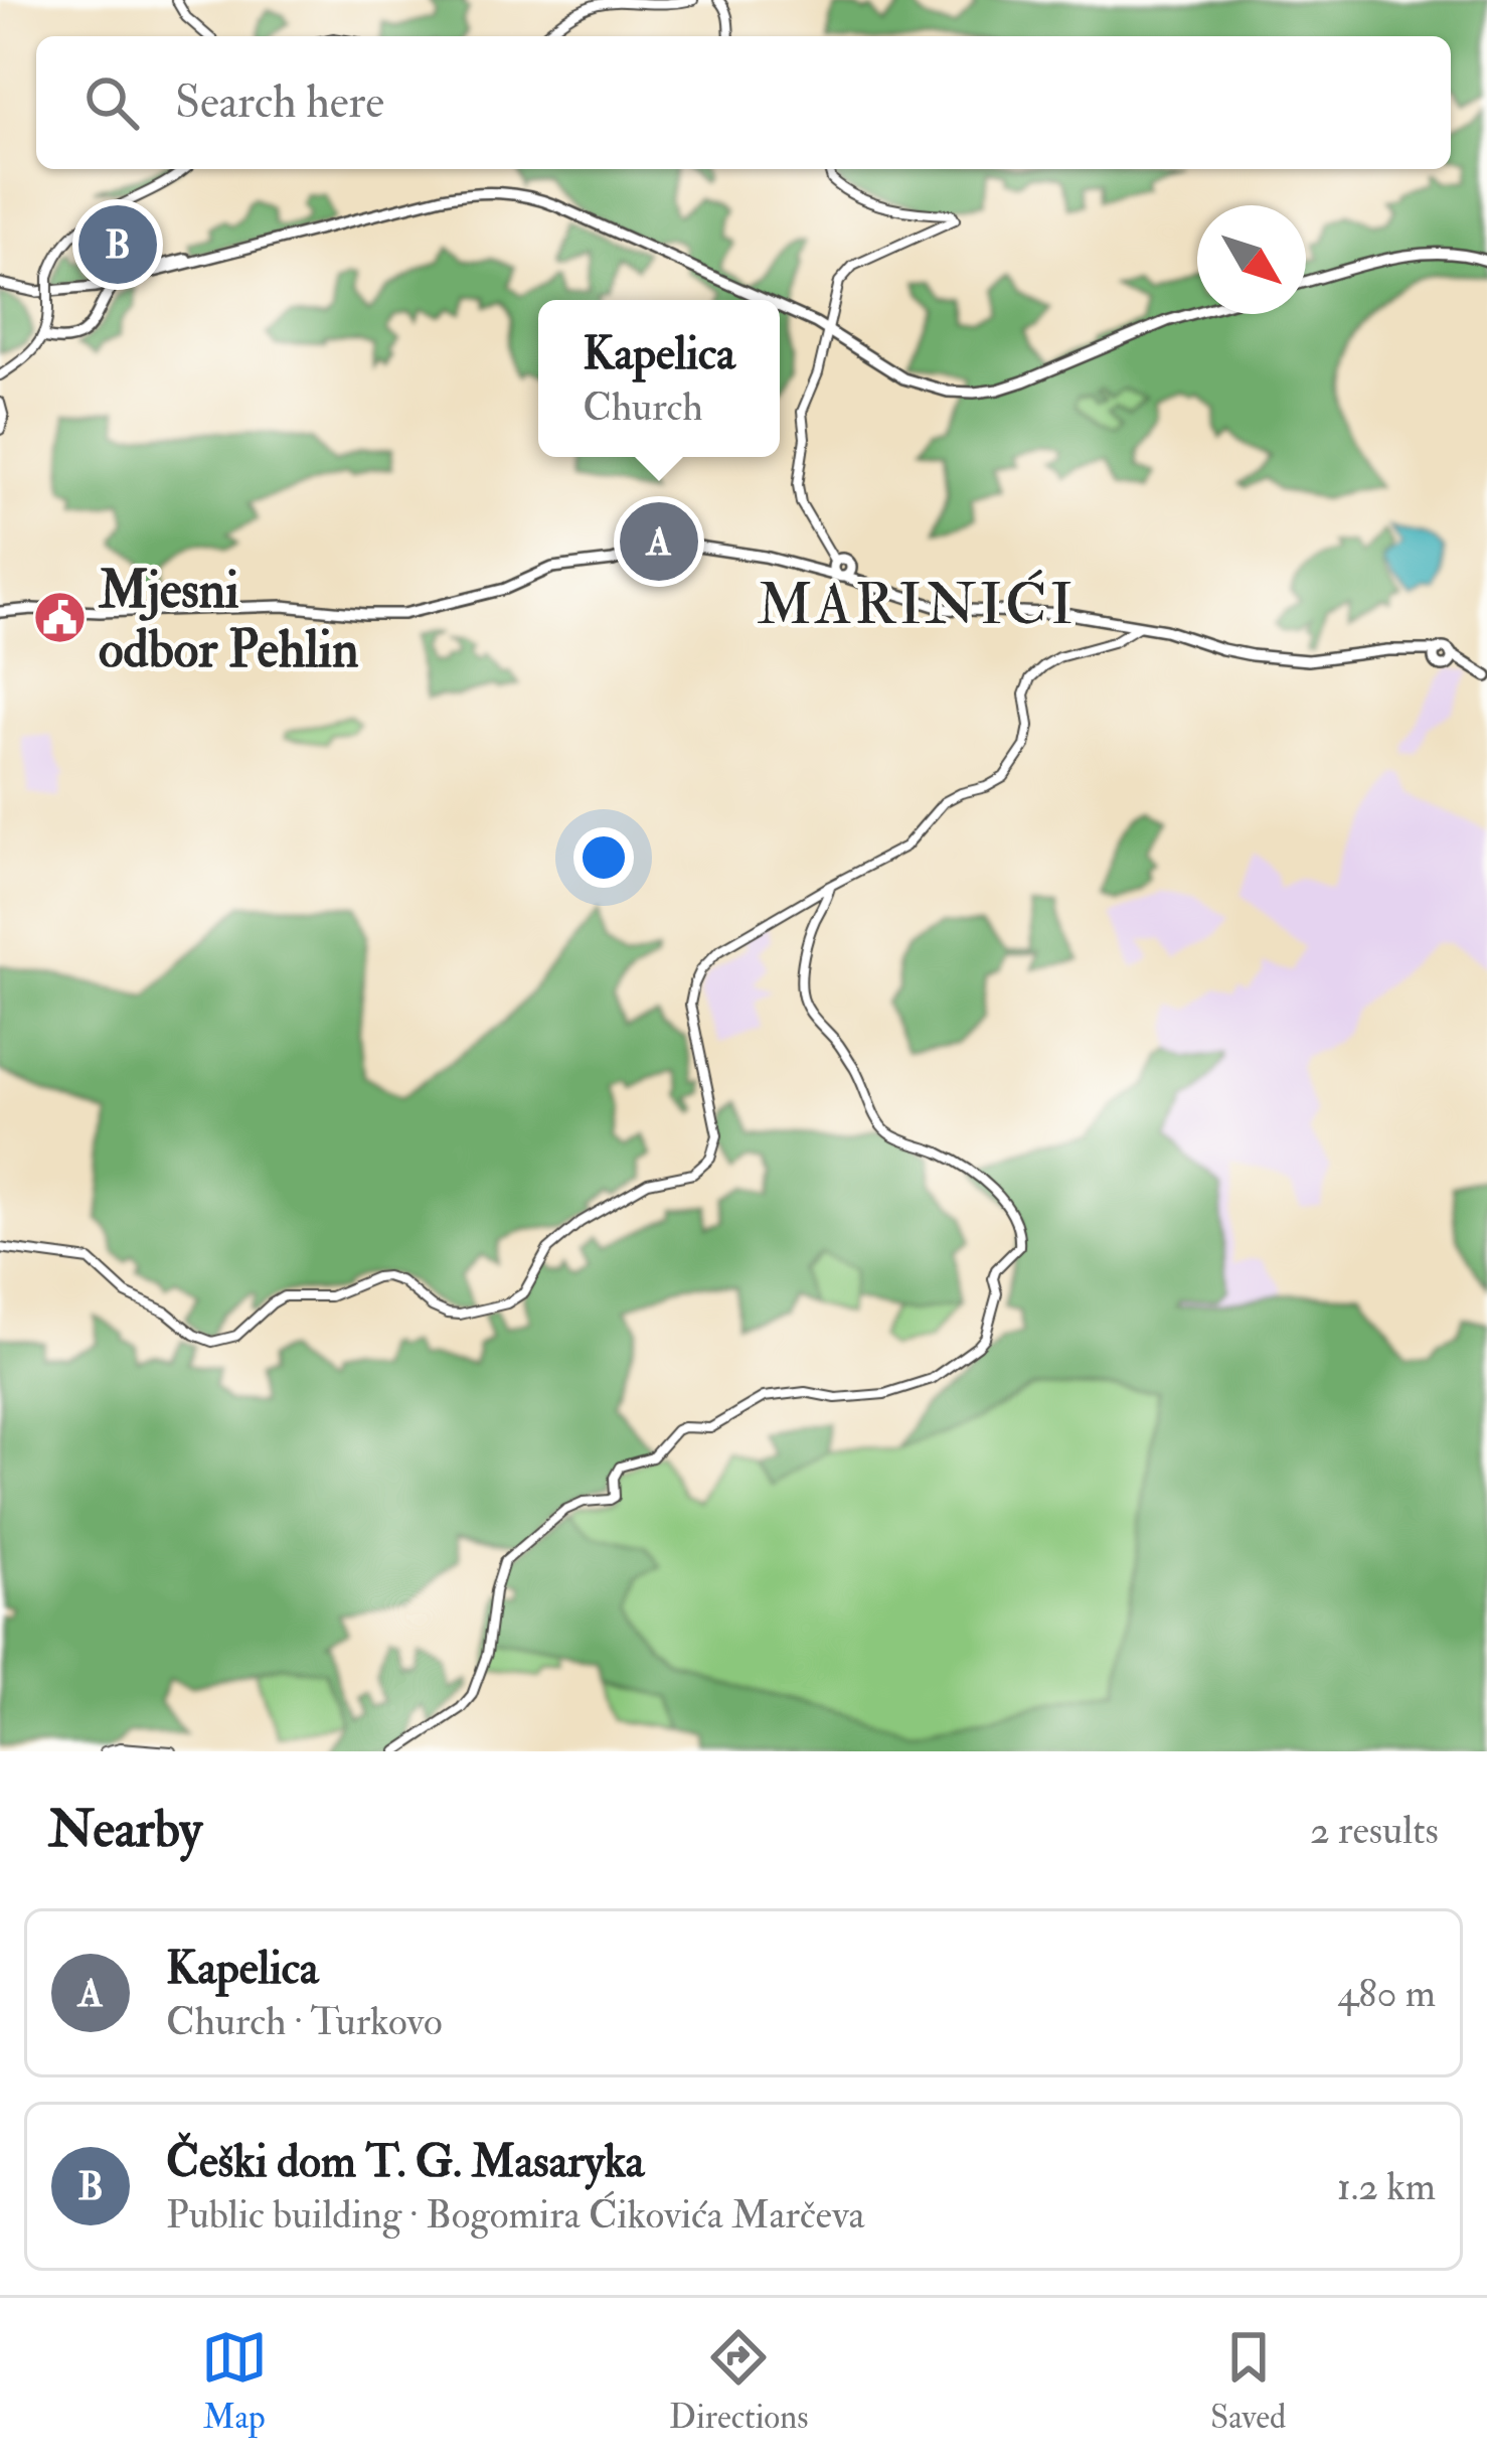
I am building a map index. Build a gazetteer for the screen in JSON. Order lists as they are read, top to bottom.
{
  "districts": ["MARINIĆI"],
  "places": {
    "public building": ["Mjesni odbor Pehlin"]
  },
  "north": "bottom right",
  "page": {
    "search": "Search here",
    "pins": ["B", "A"],
    "popup": ["Kapelica", "Church"],
    "heading": ["Nearby", "2 results"],
    "list": [
      {
        "mark": "A",
        "name": "Kapelica",
        "note": "Church · Turkovo",
        "value": "480 m"
      },
      {
        "mark": "B",
        "name": "Češki dom T. G. Masaryka",
        "note": "Public building · Bogomira Ćikovića Marčeva",
        "value": "1.2 km"
      }
    ],
    "nav": ["Map", "Directions", "Saved"]
  }
}
